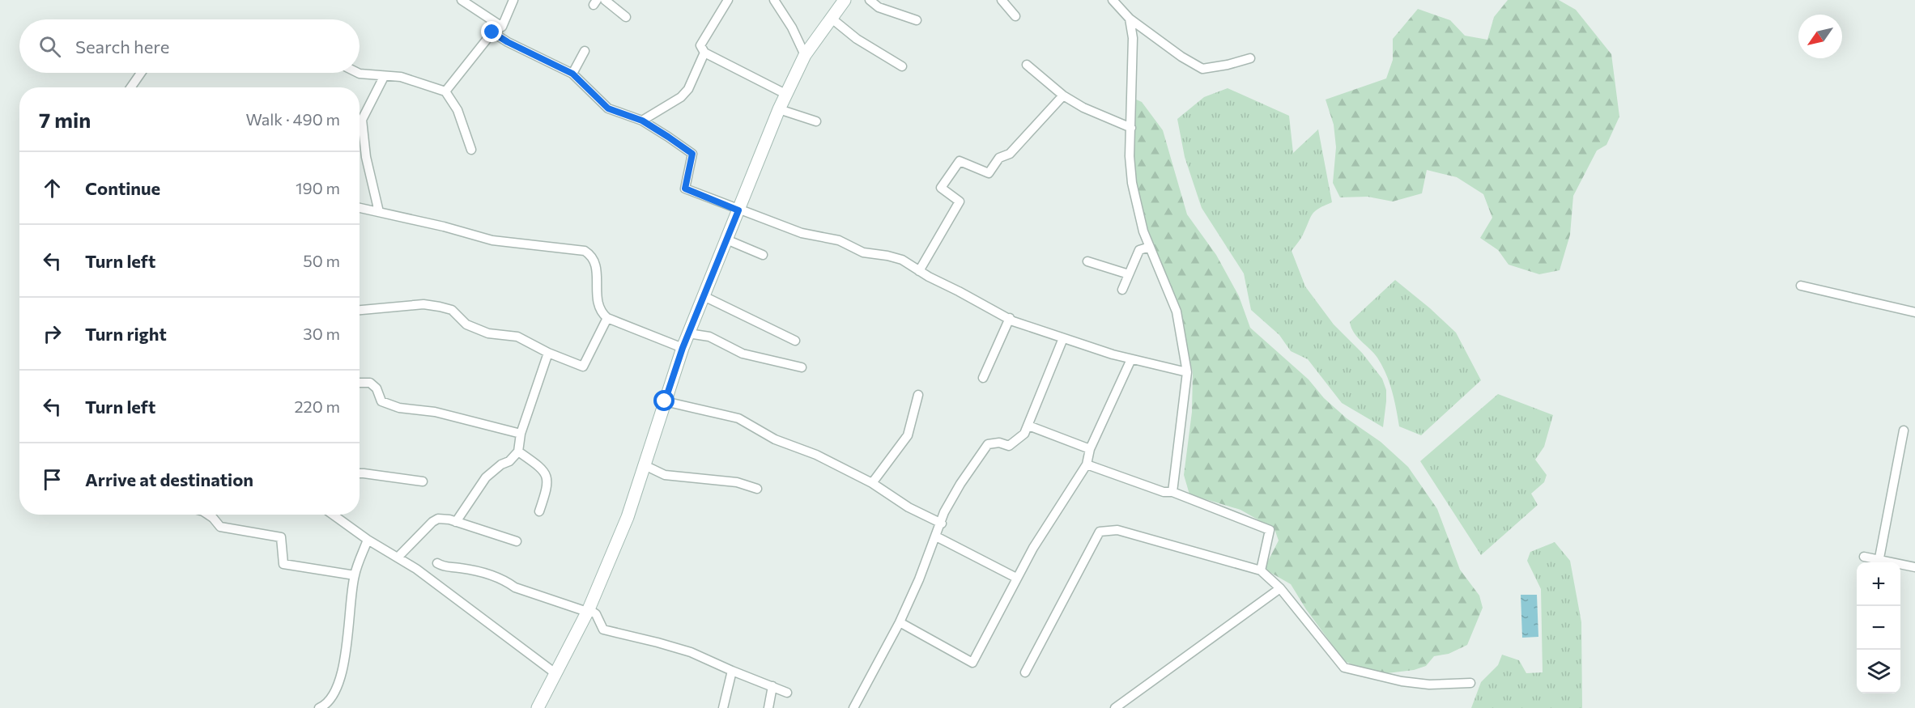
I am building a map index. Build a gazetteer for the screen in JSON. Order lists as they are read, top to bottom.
{
  "north": "bottom left",
  "page": {
    "search": "Search here",
    "heading": ["7 min", "Walk · 490 m"],
    "list": [
      ["Continue", "190 m"],
      ["Turn left", "50 m"],
      ["Turn right", "30 m"],
      ["Turn left", "220 m"],
      "Arrive at destination"
    ],
    "map_buttons": ["+", "−"]
  }
}
